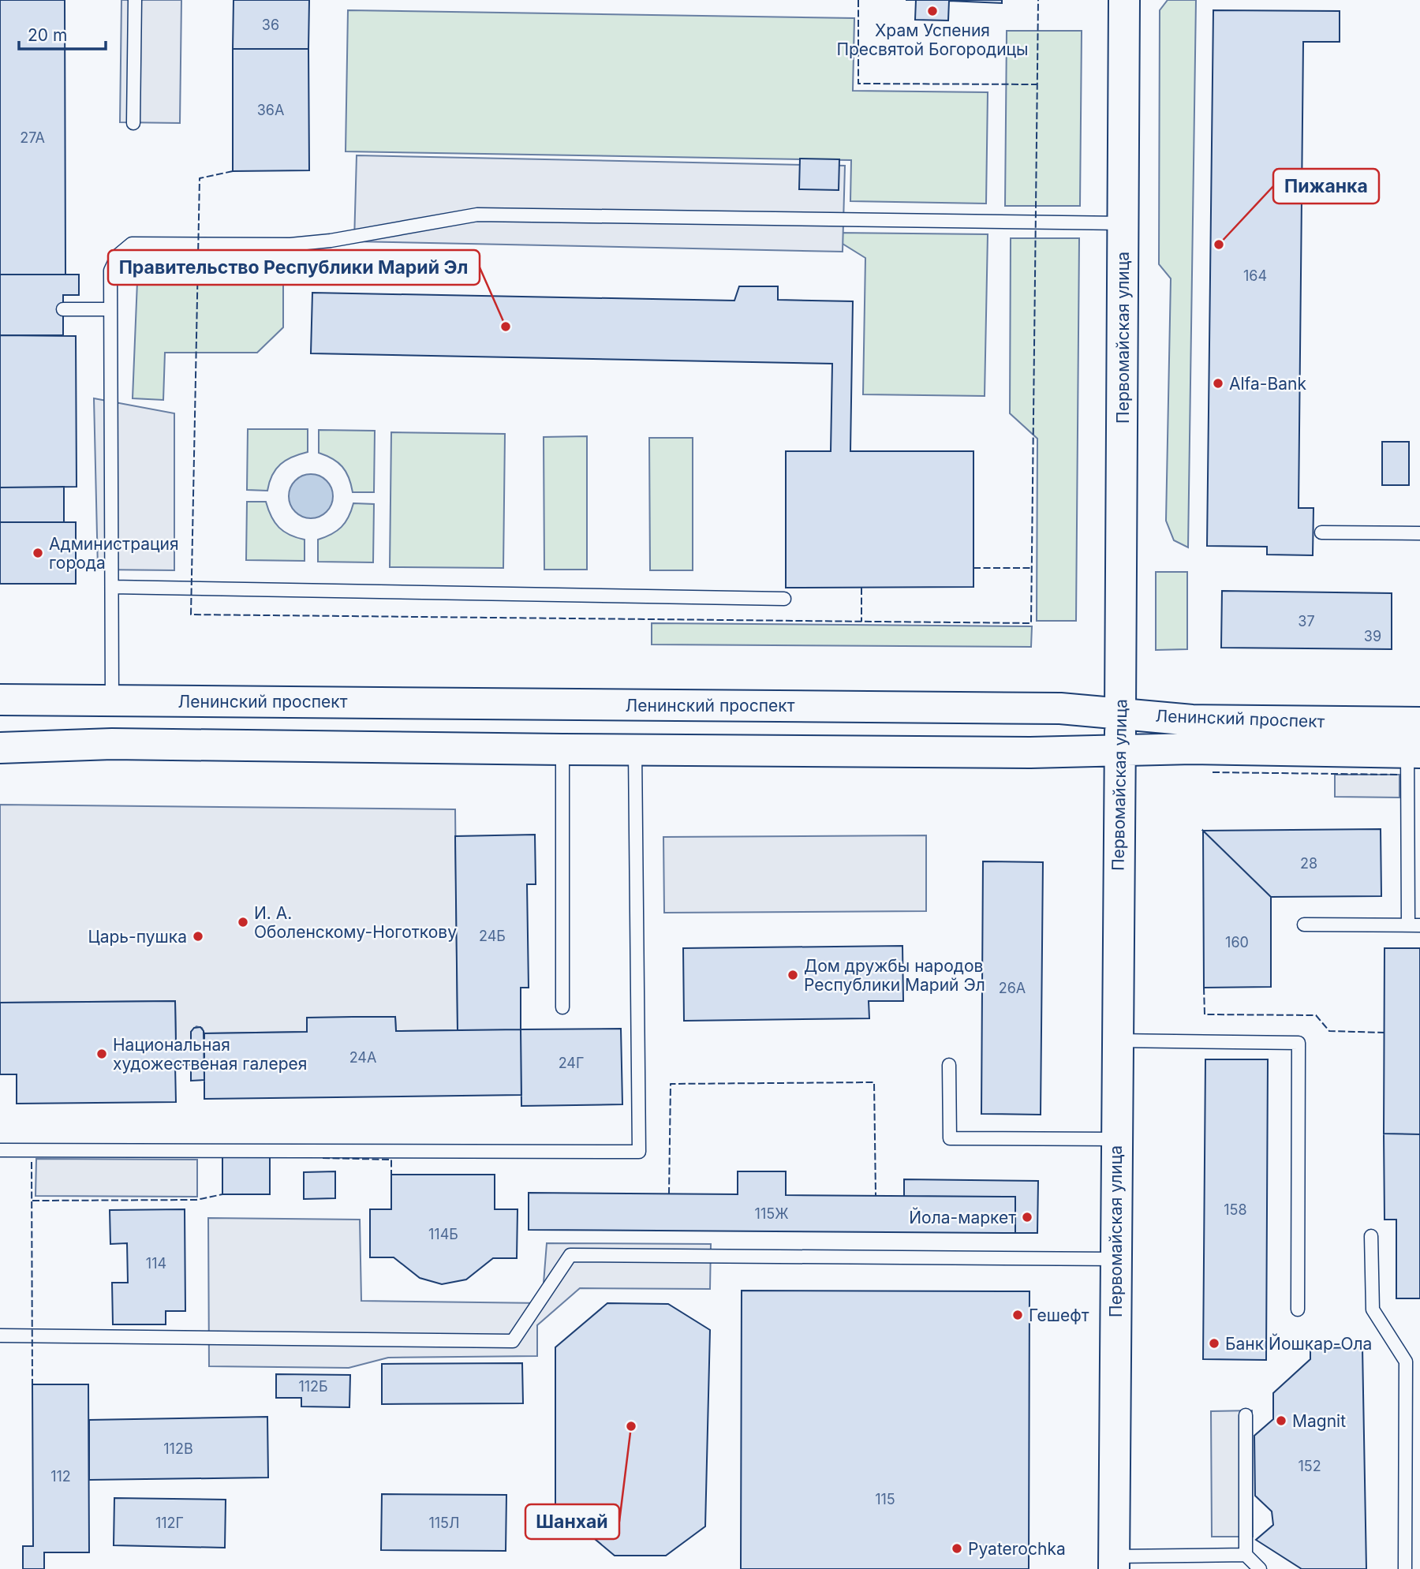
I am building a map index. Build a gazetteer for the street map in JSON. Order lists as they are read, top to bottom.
{
  "streets": {
    "main road": ["Первомайская улица", "Ленинский проспект"]
  },
  "crossings": [
    ["Первомайская улица", "Ленинский проспект"]
  ],
  "places": [
    "Храм Успения Пресвятой Богородицы",
    "Пижанка",
    "Правительство Республики Марий Эл",
    "Alfa-Bank",
    "Администрация города",
    "И. А. Оболенскому-Ноготкову",
    "Царь-пушка",
    "Дом дружбы народов Республики Марий Эл",
    "Национальная художественая галерея",
    "Йола-маркет",
    "Гешефт",
    "Банк Йошкар-Ола",
    "Magnit",
    "Шанхай",
    "Pyaterochka"
  ],
  "house_numbers": [
    "36",
    "36А",
    "27А",
    "164",
    "37",
    "39",
    "28",
    "24Б",
    "160",
    "26А",
    "24А",
    "24Г",
    "158",
    "115Ж",
    "114Б",
    "114",
    "112Б",
    "112В",
    "152",
    "112",
    "115",
    "112Г",
    "115Л"
  ],
  "scale_bar": "20 m"
}
